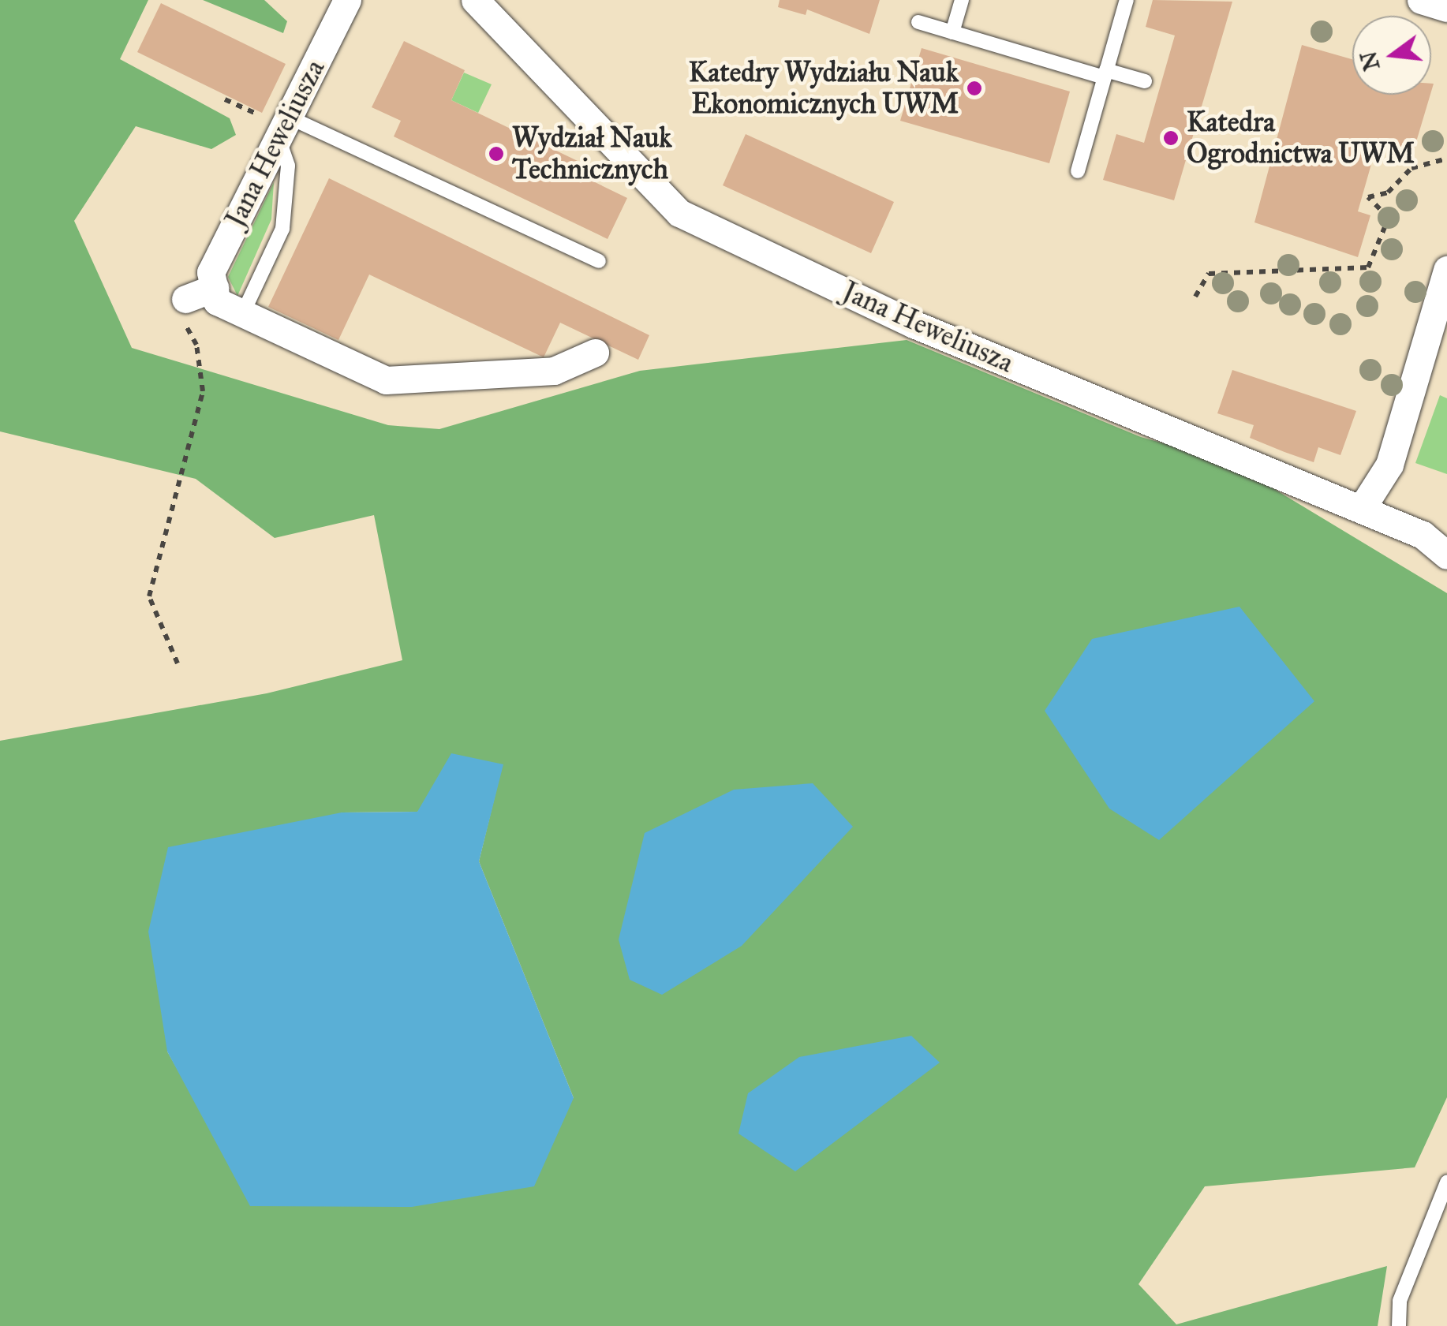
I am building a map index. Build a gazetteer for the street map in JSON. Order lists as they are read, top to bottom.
{
  "streets": {
    "street": ["Jana Heweliusza"]
  },
  "places": ["Katedry Wydziału Nauk Ekonomicznych UWM", "Katedra Ogrodnictwa UWM", "Wydział Nauk Technicznych"],
  "north": "left"
}
